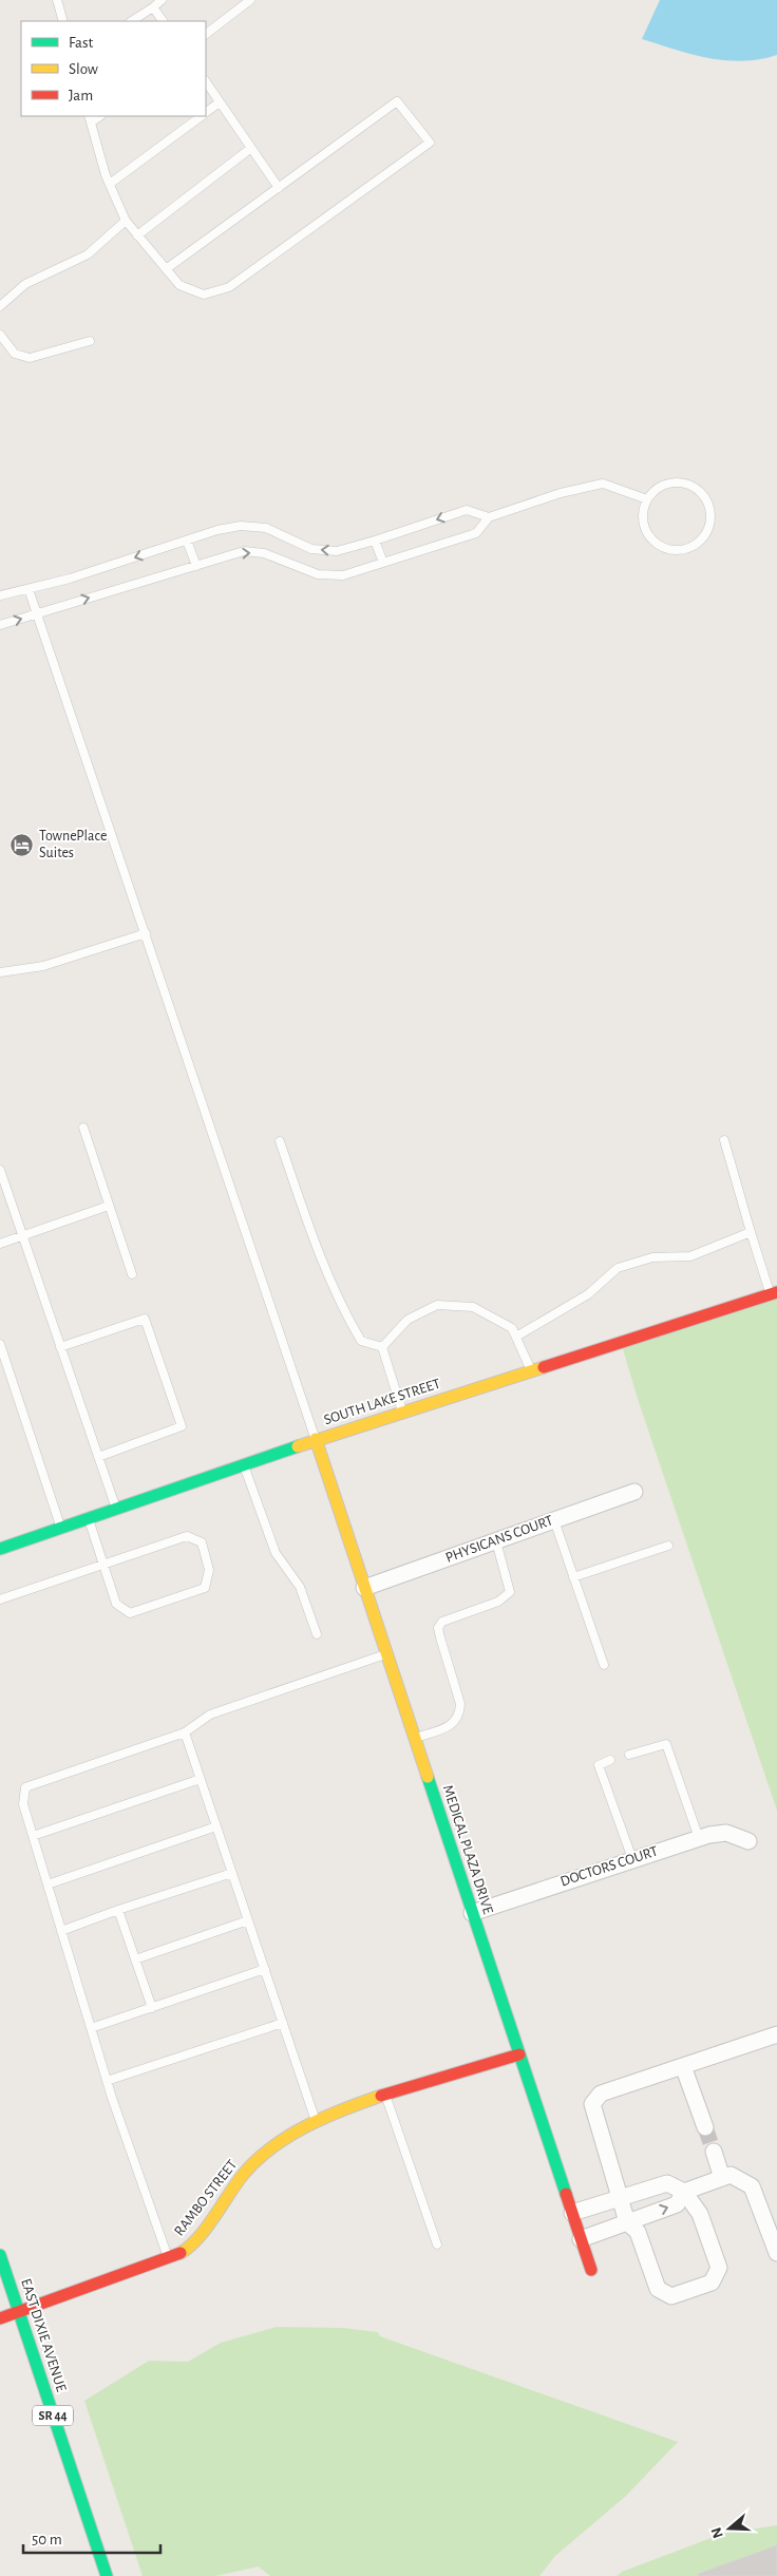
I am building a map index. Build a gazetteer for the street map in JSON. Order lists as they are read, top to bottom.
{
  "streets": {
    "street": [
      "SOUTH LAKE STREET",
      "PHYSICANS COURT",
      "MEDICAL PLAZA DRIVE",
      "DOCTORS COURT",
      "RAMBO STREET",
      "EAST DIXIE AVENUE",
      "SR 44"
    ]
  },
  "crossings": [
    ["SOUTH LAKE STREET", "MEDICAL PLAZA DRIVE"],
    ["PHYSICANS COURT", "MEDICAL PLAZA DRIVE"],
    ["MEDICAL PLAZA DRIVE", "DOCTORS COURT"],
    ["MEDICAL PLAZA DRIVE", "RAMBO STREET"],
    ["RAMBO STREET", "EAST DIXIE AVENUE"]
  ],
  "places": {
    "hotel": ["TownePlace Suites"]
  },
  "legend": ["Fast", "Slow", "Jam"],
  "scale_bar": "50 m",
  "north": "left"
}
